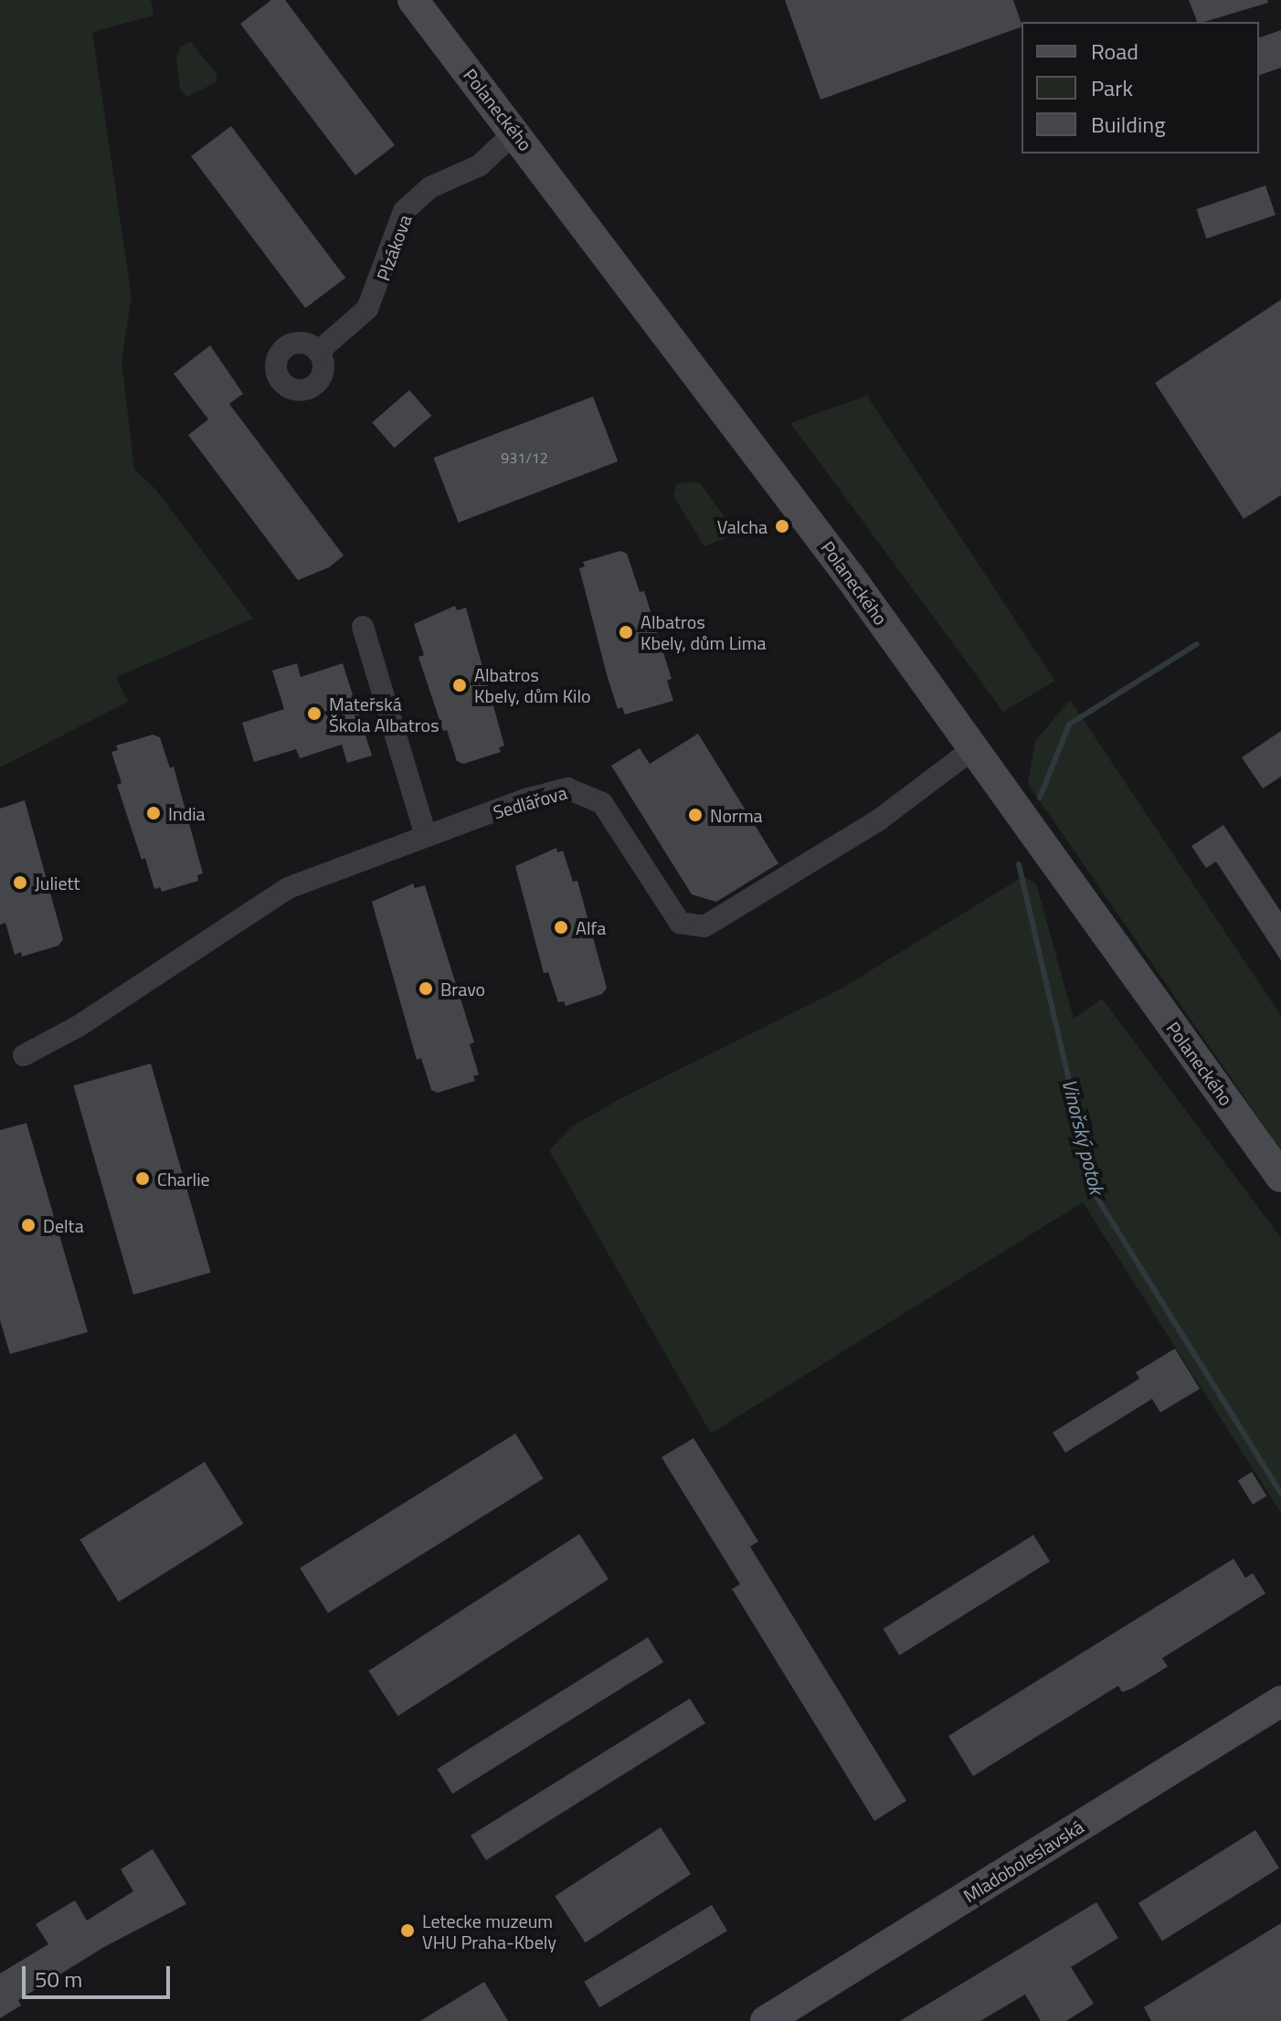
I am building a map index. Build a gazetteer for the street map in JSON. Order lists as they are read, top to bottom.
{
  "streets": {
    "street": [
      "Polaneckého",
      "Plzákova",
      "Sedlářova",
      "Mladoboleslavská"
    ]
  },
  "crossings": [
    ["Polaneckého", "Plzákova"],
    ["Polaneckého", "Sedlářova"]
  ],
  "water": ["Vinořský potok"],
  "places": [
    "Valcha",
    "Albatros Kbely, dům Lima",
    "Albatros Kbely, dům Kilo",
    "Mateřská Škola Albatros",
    "India",
    "Norma",
    "Juliett",
    "Alfa",
    "Bravo",
    "Charlie",
    "Delta",
    "Letecke muzeum VHU Praha-Kbely"
  ],
  "house_numbers": ["931/12"],
  "legend": ["Road", "Park", "Building"],
  "scale_bar": "50 m"
}
